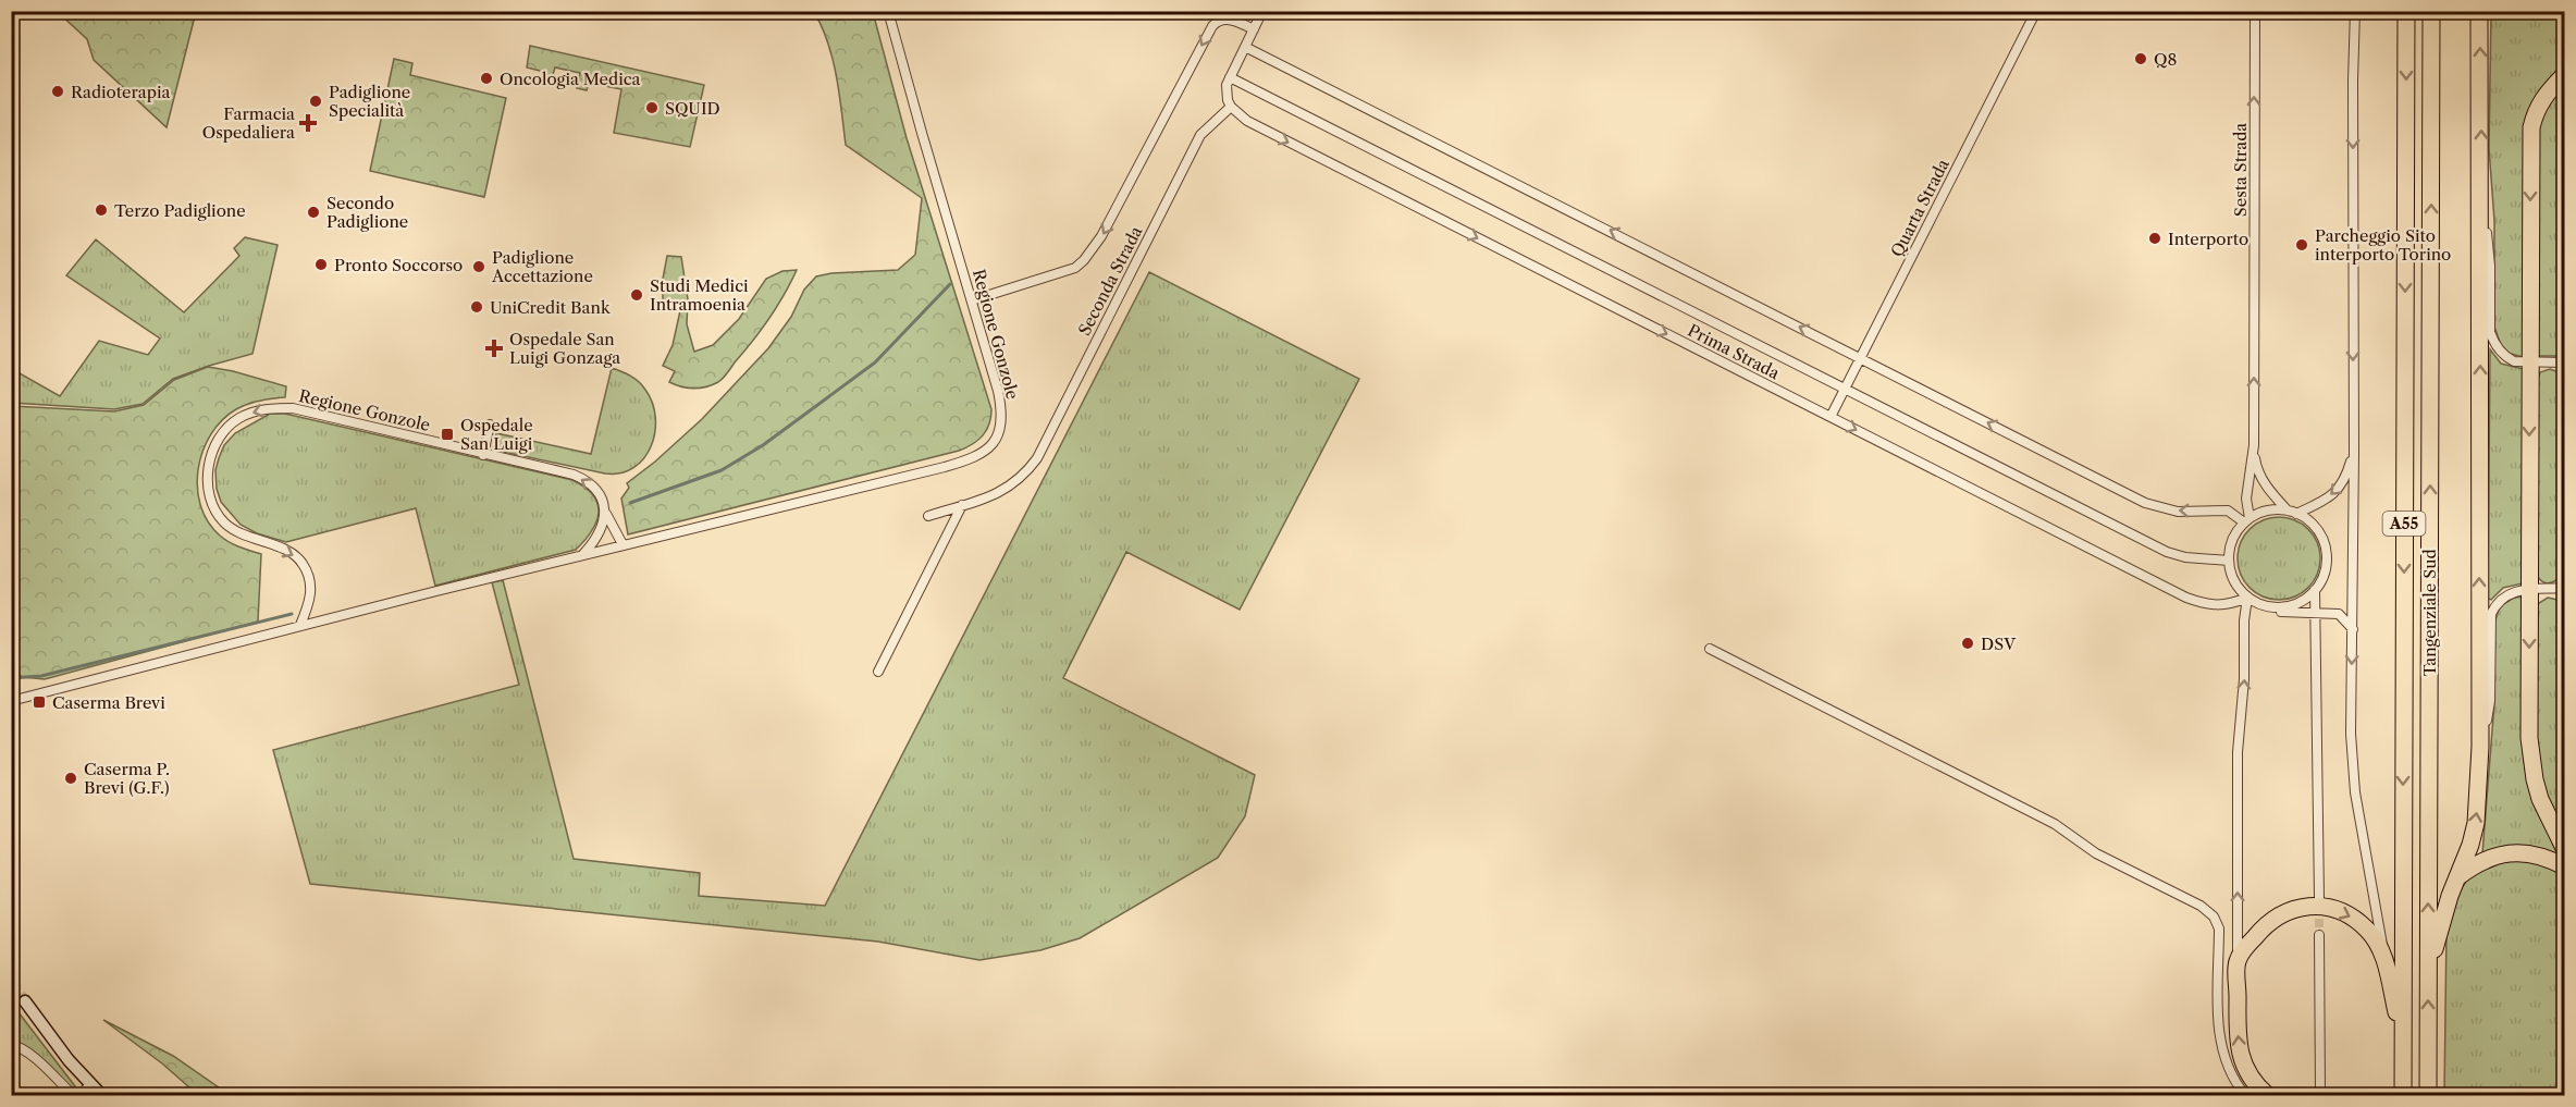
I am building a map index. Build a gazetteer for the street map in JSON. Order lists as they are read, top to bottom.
{
  "streets": {
    "highway": ["A55", "Tangenziale Sud"],
    "street": [
      "Sesta Strada",
      "Quarta Strada",
      "Seconda Strada",
      "Regione Gonzole",
      "Prima Strada"
    ]
  },
  "crossings": [
    ["Sesta Strada", "Prima Strada"],
    ["Quarta Strada", "Prima Strada"],
    ["Seconda Strada", "Prima Strada"]
  ],
  "one_way": ["Sesta Strada"],
  "places": {
    "other": [
      "Q8",
      "Oncologia Medica",
      "Radioterapia",
      "Padiglione Specialità",
      "SQUID",
      "Terzo Padiglione",
      "Secondo Padiglione",
      "Interporto",
      "Parcheggio Sito interporto Torino",
      "Pronto Soccorso",
      "Padiglione Accettazione",
      "Studi Medici Intramoenia",
      "UniCredit Bank",
      "DSV",
      "Caserma P. Brevi (G.F.)"
    ],
    "health": ["Farmacia Ospedaliera", "Ospedale San Luigi Gonzaga"],
    "transit": ["Ospedale San Luigi", "Caserma Brevi"]
  }
}
